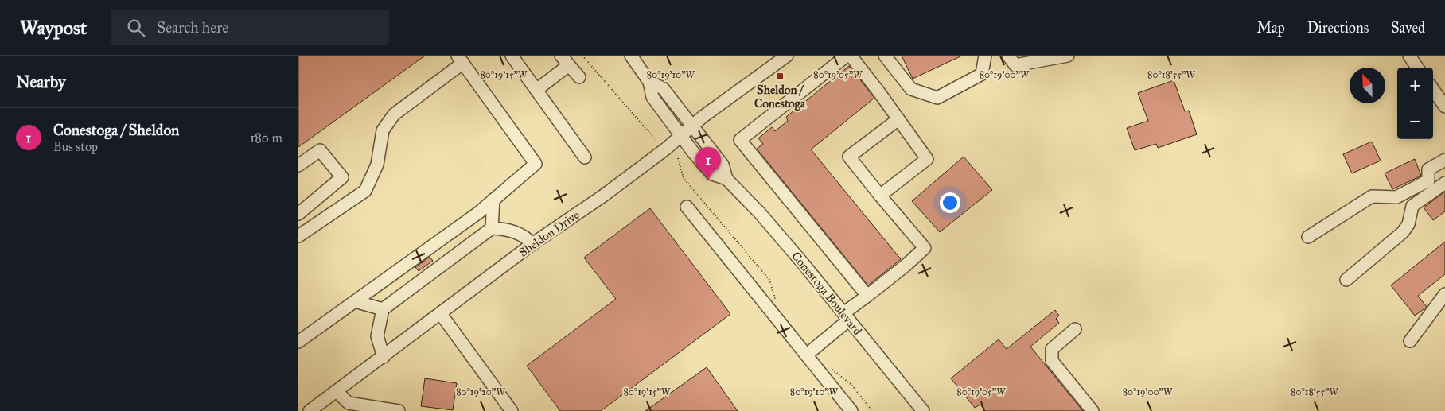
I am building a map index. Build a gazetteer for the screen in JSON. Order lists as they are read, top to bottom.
{
  "streets": {
    "street": ["Sheldon Drive", "Conestoga Boulevard"]
  },
  "crossings": [
    ["Sheldon Drive", "Conestoga Boulevard"]
  ],
  "places": {
    "transit": ["Sheldon / Conestoga"]
  },
  "north": "top left",
  "page": {
    "header": "Waypost",
    "search": "Search here",
    "nav": ["Map", "Directions", "Saved"],
    "heading": "Nearby",
    "map_buttons": ["+", "−"],
    "list": [
      {
        "mark": "1",
        "name": "Conestoga / Sheldon",
        "note": "Bus stop",
        "value": "180 m"
      }
    ],
    "pins": "1"
  },
  "coordinates": [
    "80°19'15\"W",
    "80°19'10\"W",
    "80°19'05\"W",
    "80°19'00\"W",
    "80°18'55\"W",
    "80°19'20\"W"
  ]
}
